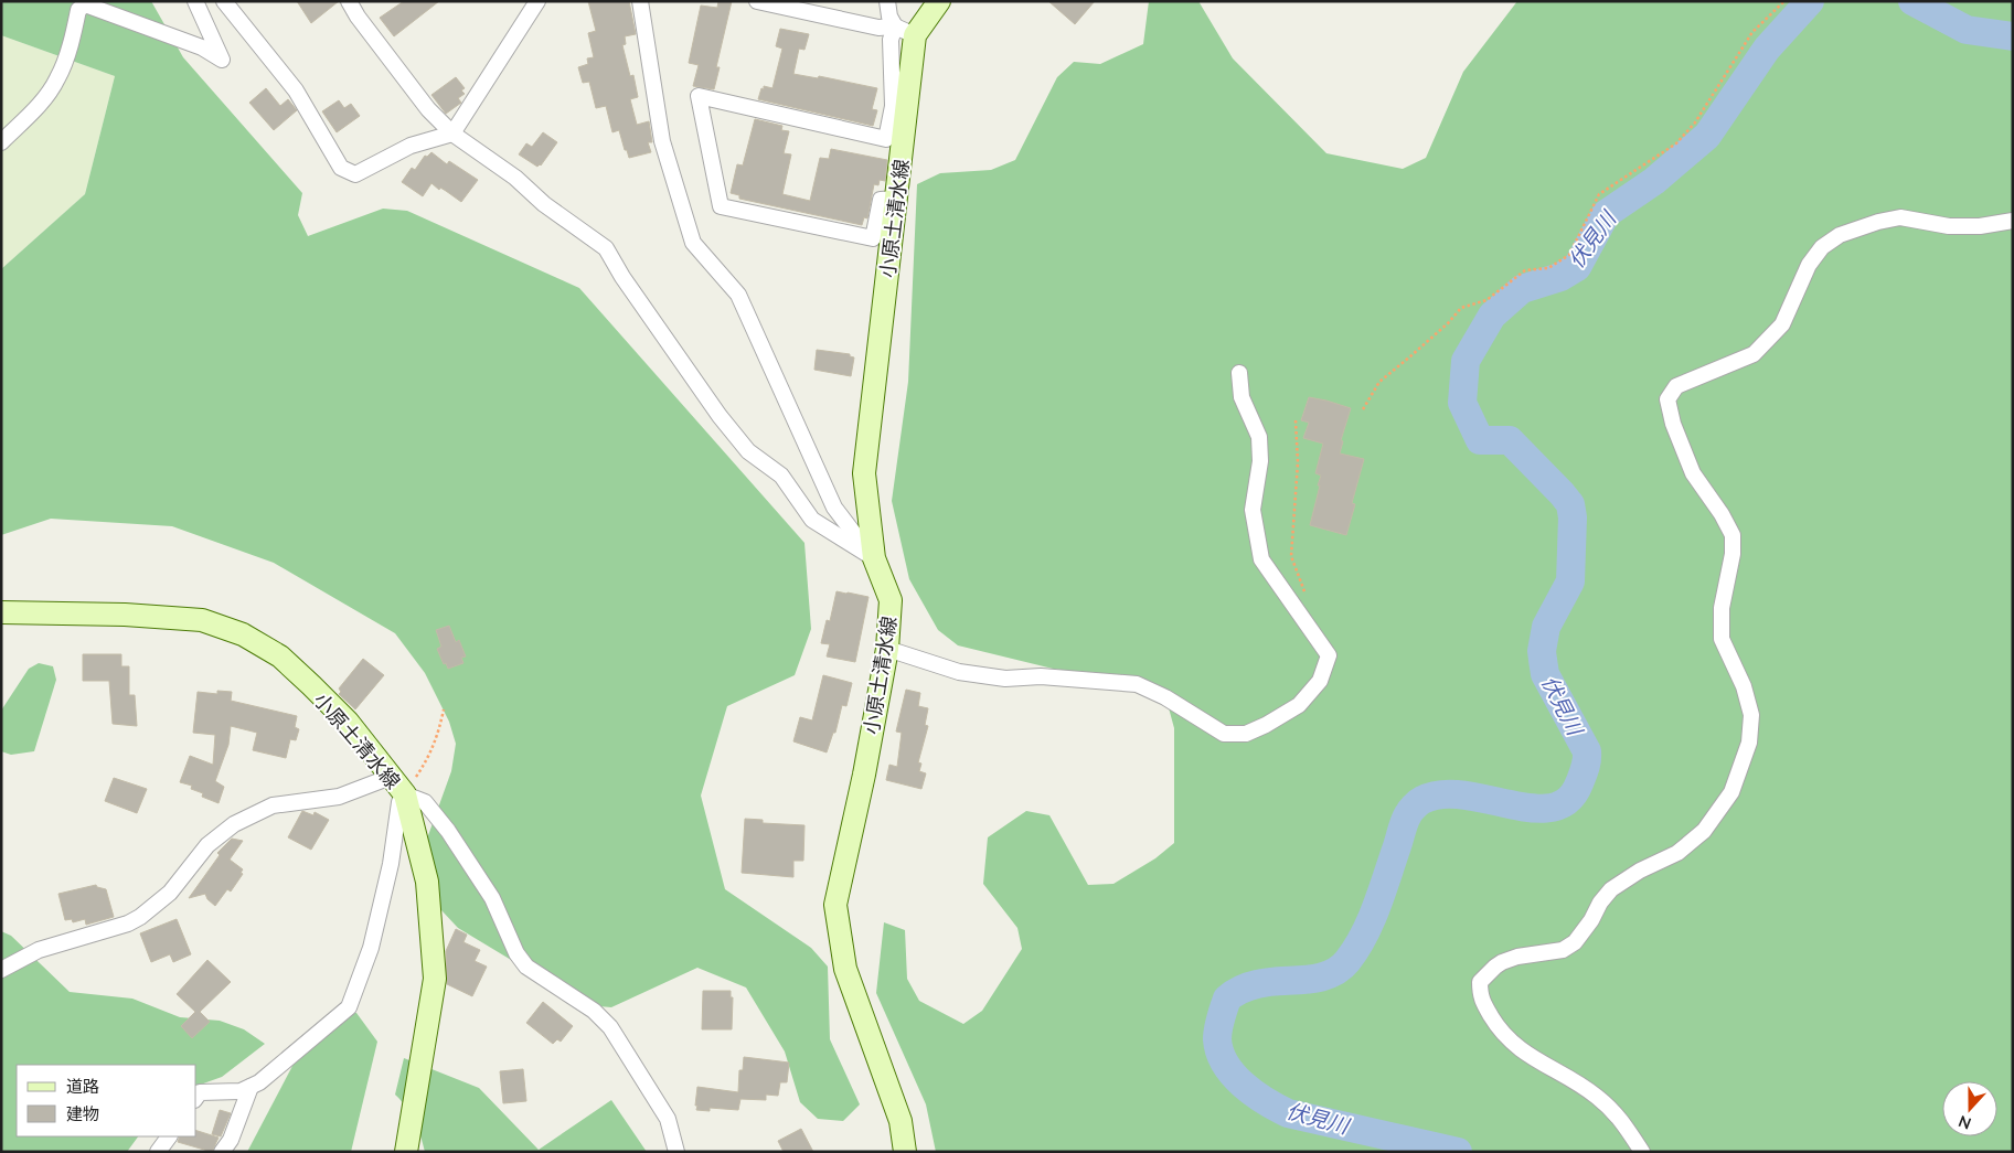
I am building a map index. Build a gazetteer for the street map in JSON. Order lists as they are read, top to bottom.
{
  "streets": {
    "main road": ["小原土清水線"]
  },
  "water": ["伏見川"],
  "legend": ["道路", "建物"],
  "north": "bottom"
}
